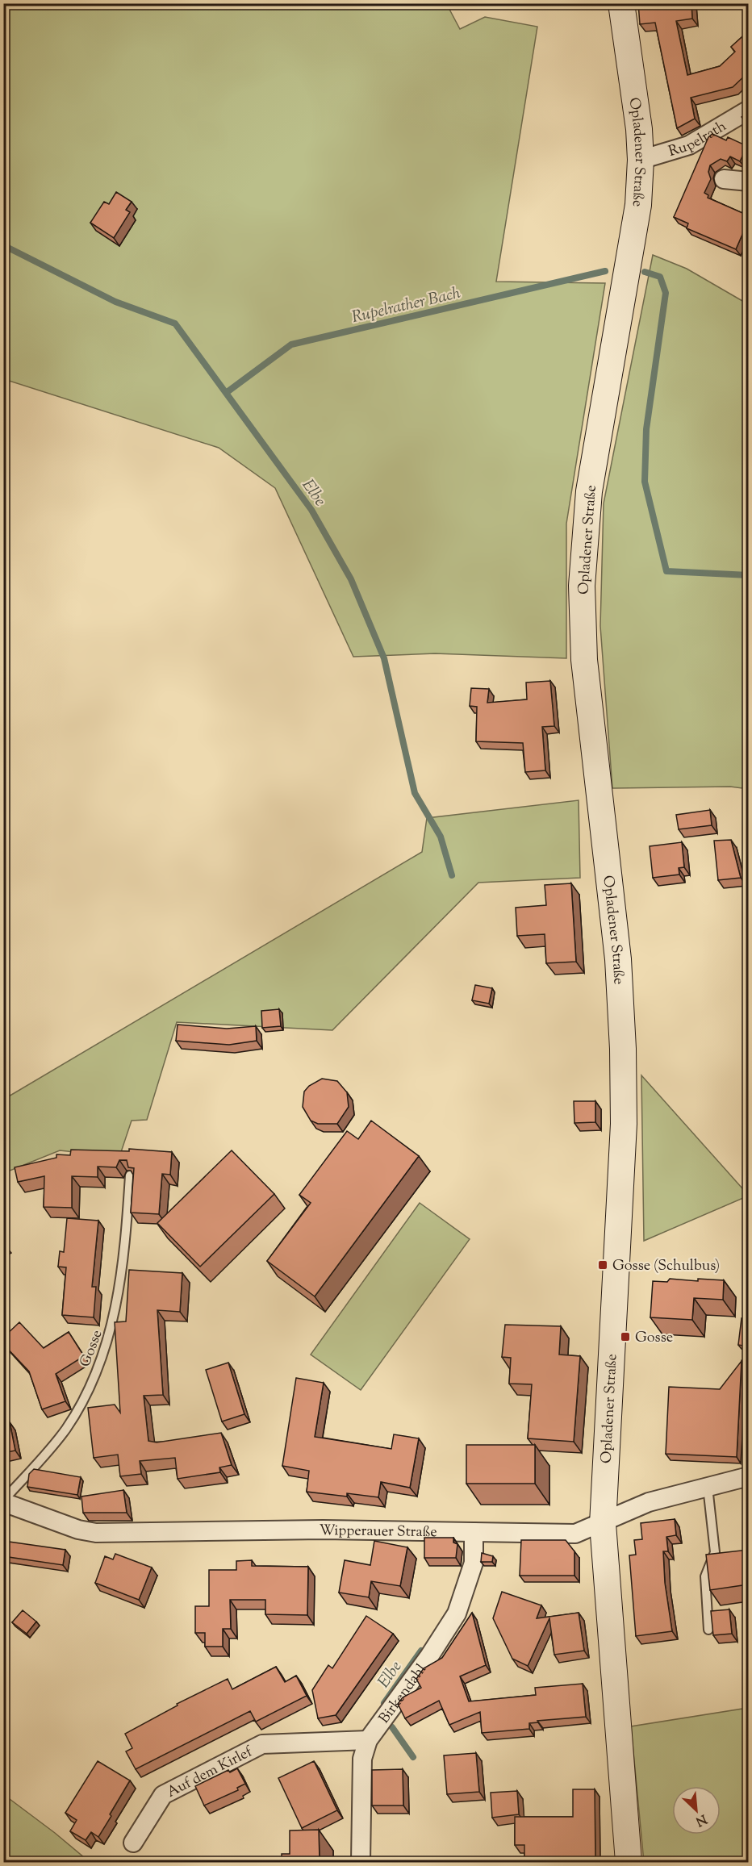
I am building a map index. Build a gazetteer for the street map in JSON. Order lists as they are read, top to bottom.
{
  "streets": {
    "main road": ["Opladener Straße"],
    "street": [
      "Rupelrath",
      "Wipperauer Straße",
      "Birkendahl",
      "Auf dem Kirlef"
    ],
    "lane": ["Gosse"]
  },
  "crossings": [
    ["Rupelrath", "Opladener Straße"],
    ["Opladener Straße", "Wipperauer Straße"],
    ["Gosse", "Wipperauer Straße"],
    ["Wipperauer Straße", "Birkendahl"],
    ["Birkendahl", "Auf dem Kirlef"]
  ],
  "water": ["Rupelrather Bach", "Elbe"],
  "places": {
    "transit": ["Gosse (Schulbus)", "Gosse"]
  },
  "north": "bottom right"
}
